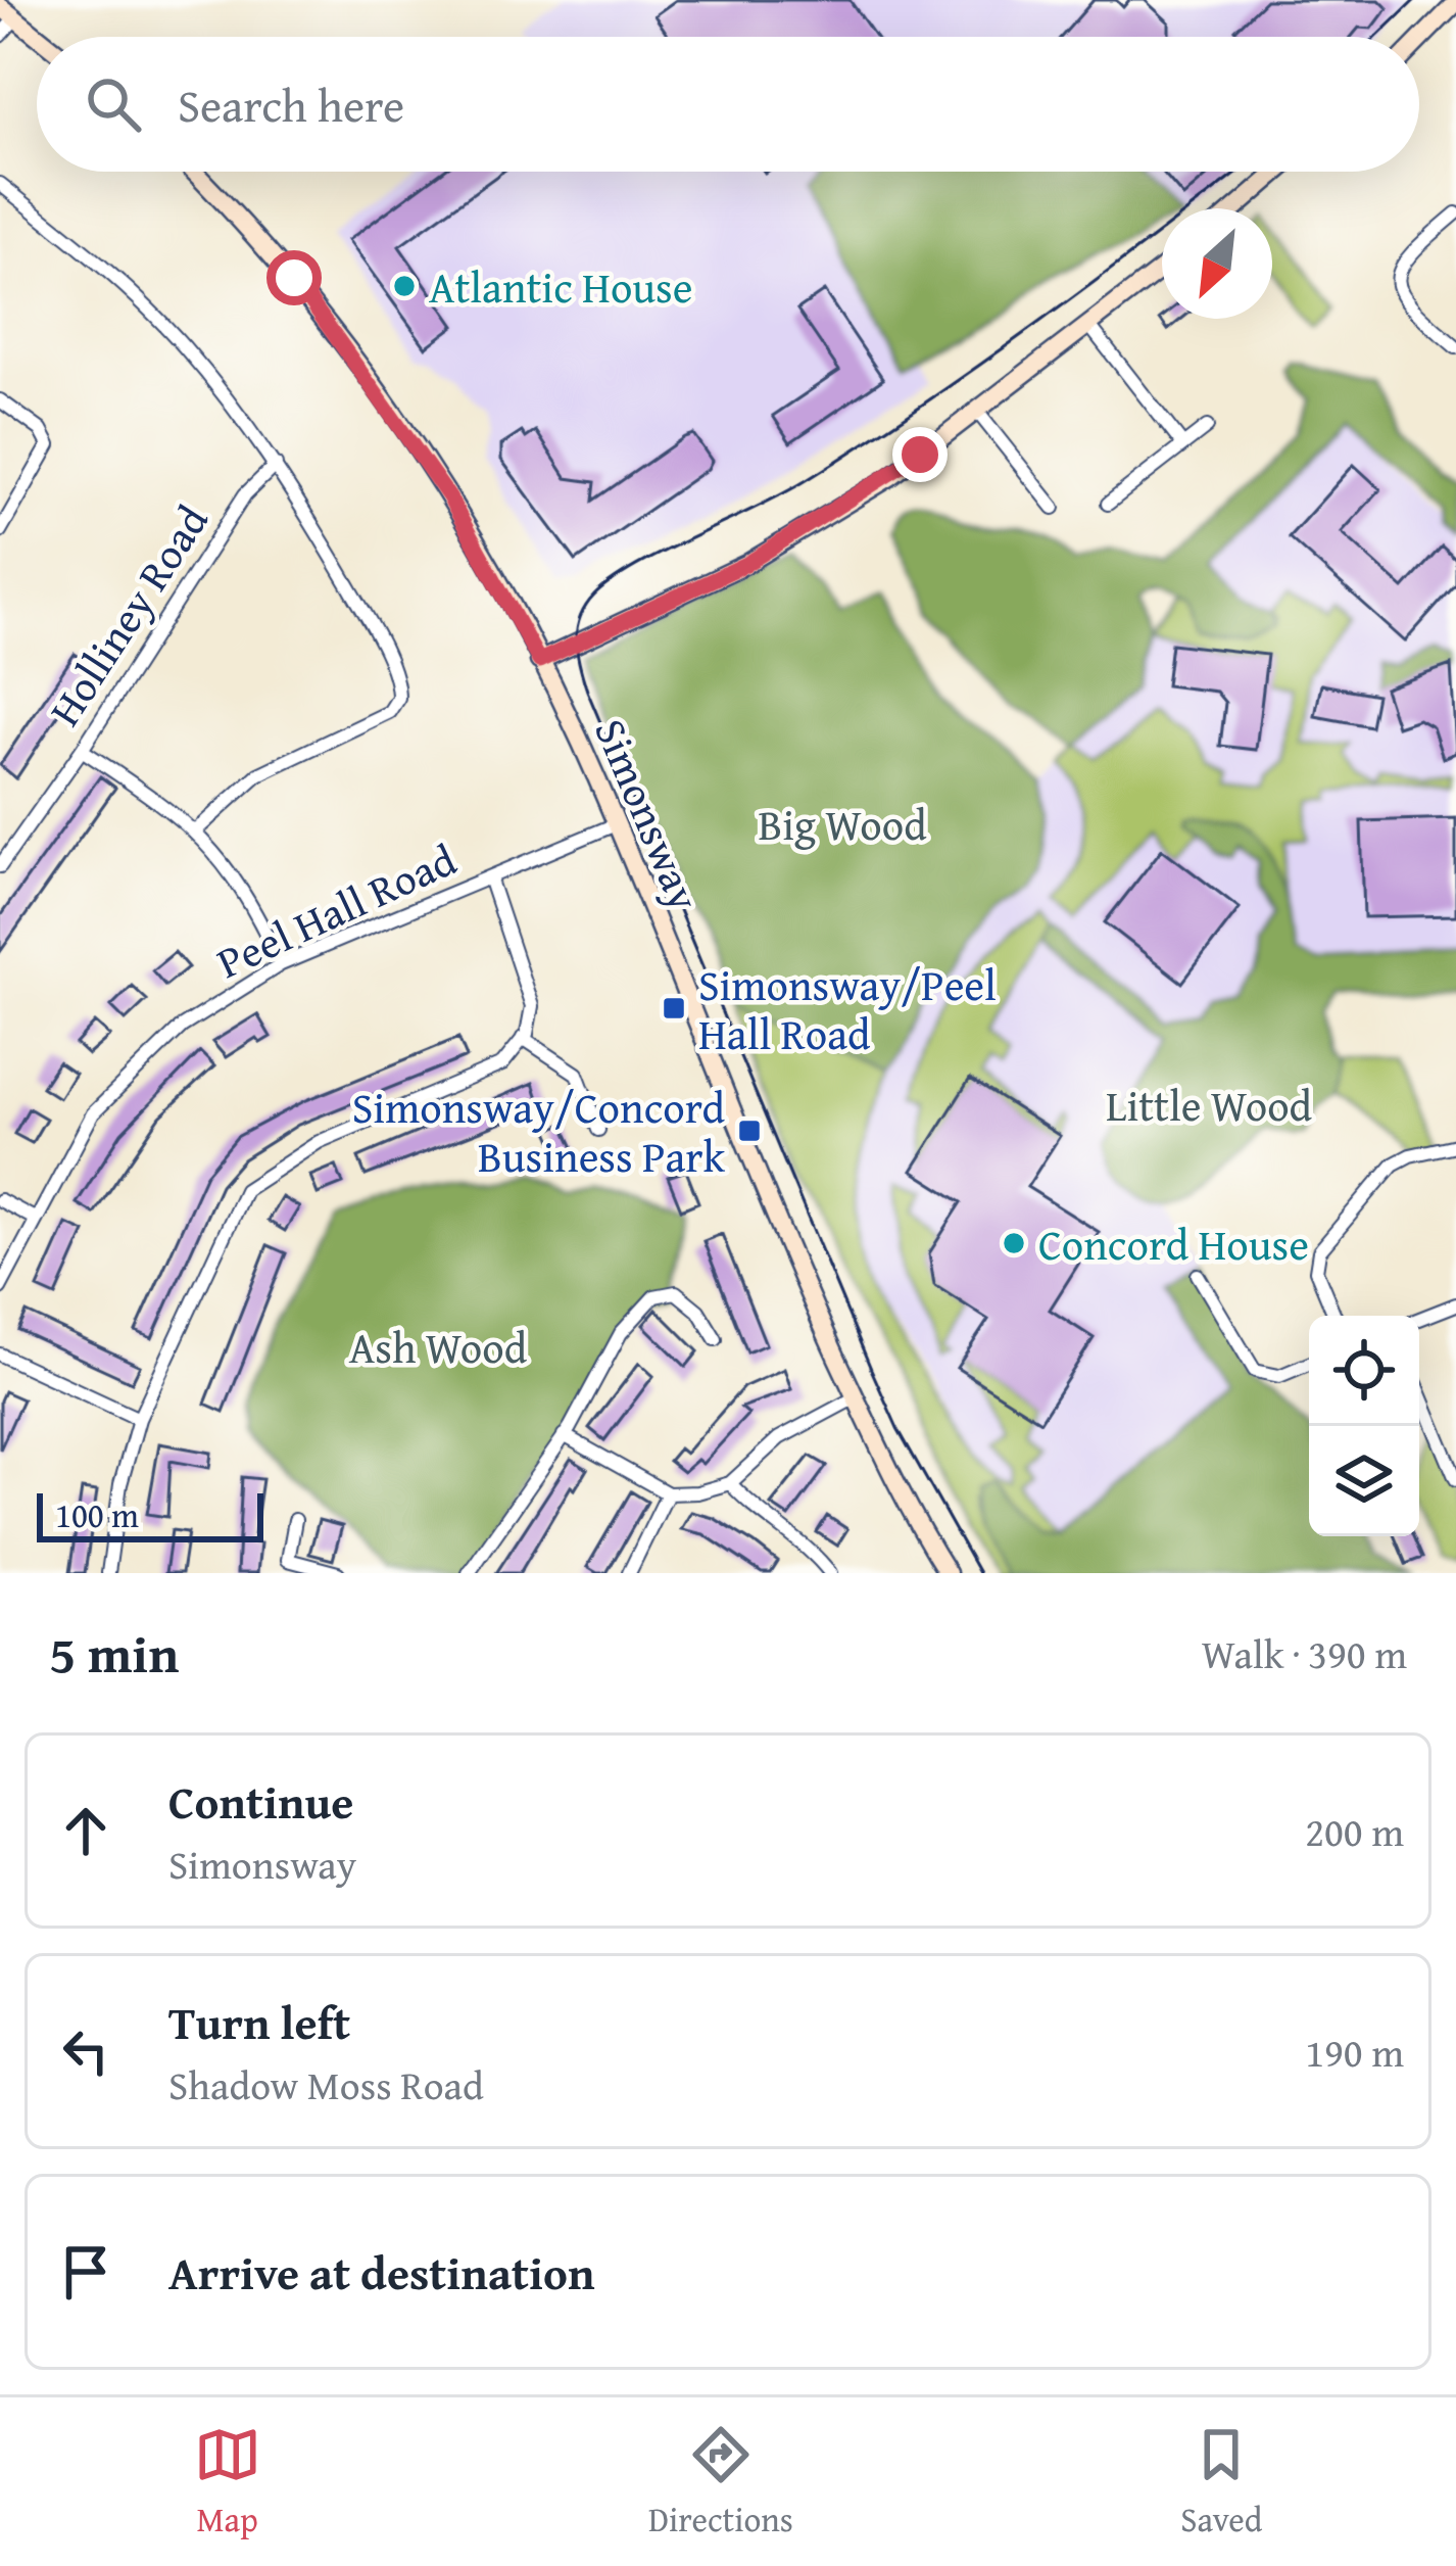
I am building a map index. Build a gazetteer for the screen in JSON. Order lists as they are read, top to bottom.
{
  "streets": {
    "street": ["Holliney Road", "Simonsway", "Peel Hall Road"]
  },
  "crossings": [
    ["Simonsway", "Peel Hall Road"]
  ],
  "parks": ["Big Wood", "Little Wood", "Ash Wood"],
  "places": {
    "other": ["Atlantic House", "Concord House"],
    "transit": ["Simonsway/Peel Hall Road", "Simonsway/Concord Business Park"]
  },
  "scale_bar": "100 m",
  "north": "bottom left",
  "page": {
    "search": "Search here",
    "scale": "100 m",
    "heading": ["5 min", "Walk · 390 m"],
    "list": [
      ["Continue", "Simonsway", "200 m"],
      ["Turn left", "Shadow Moss Road", "190 m"],
      "Arrive at destination"
    ],
    "nav": ["Map", "Directions", "Saved"]
  }
}
